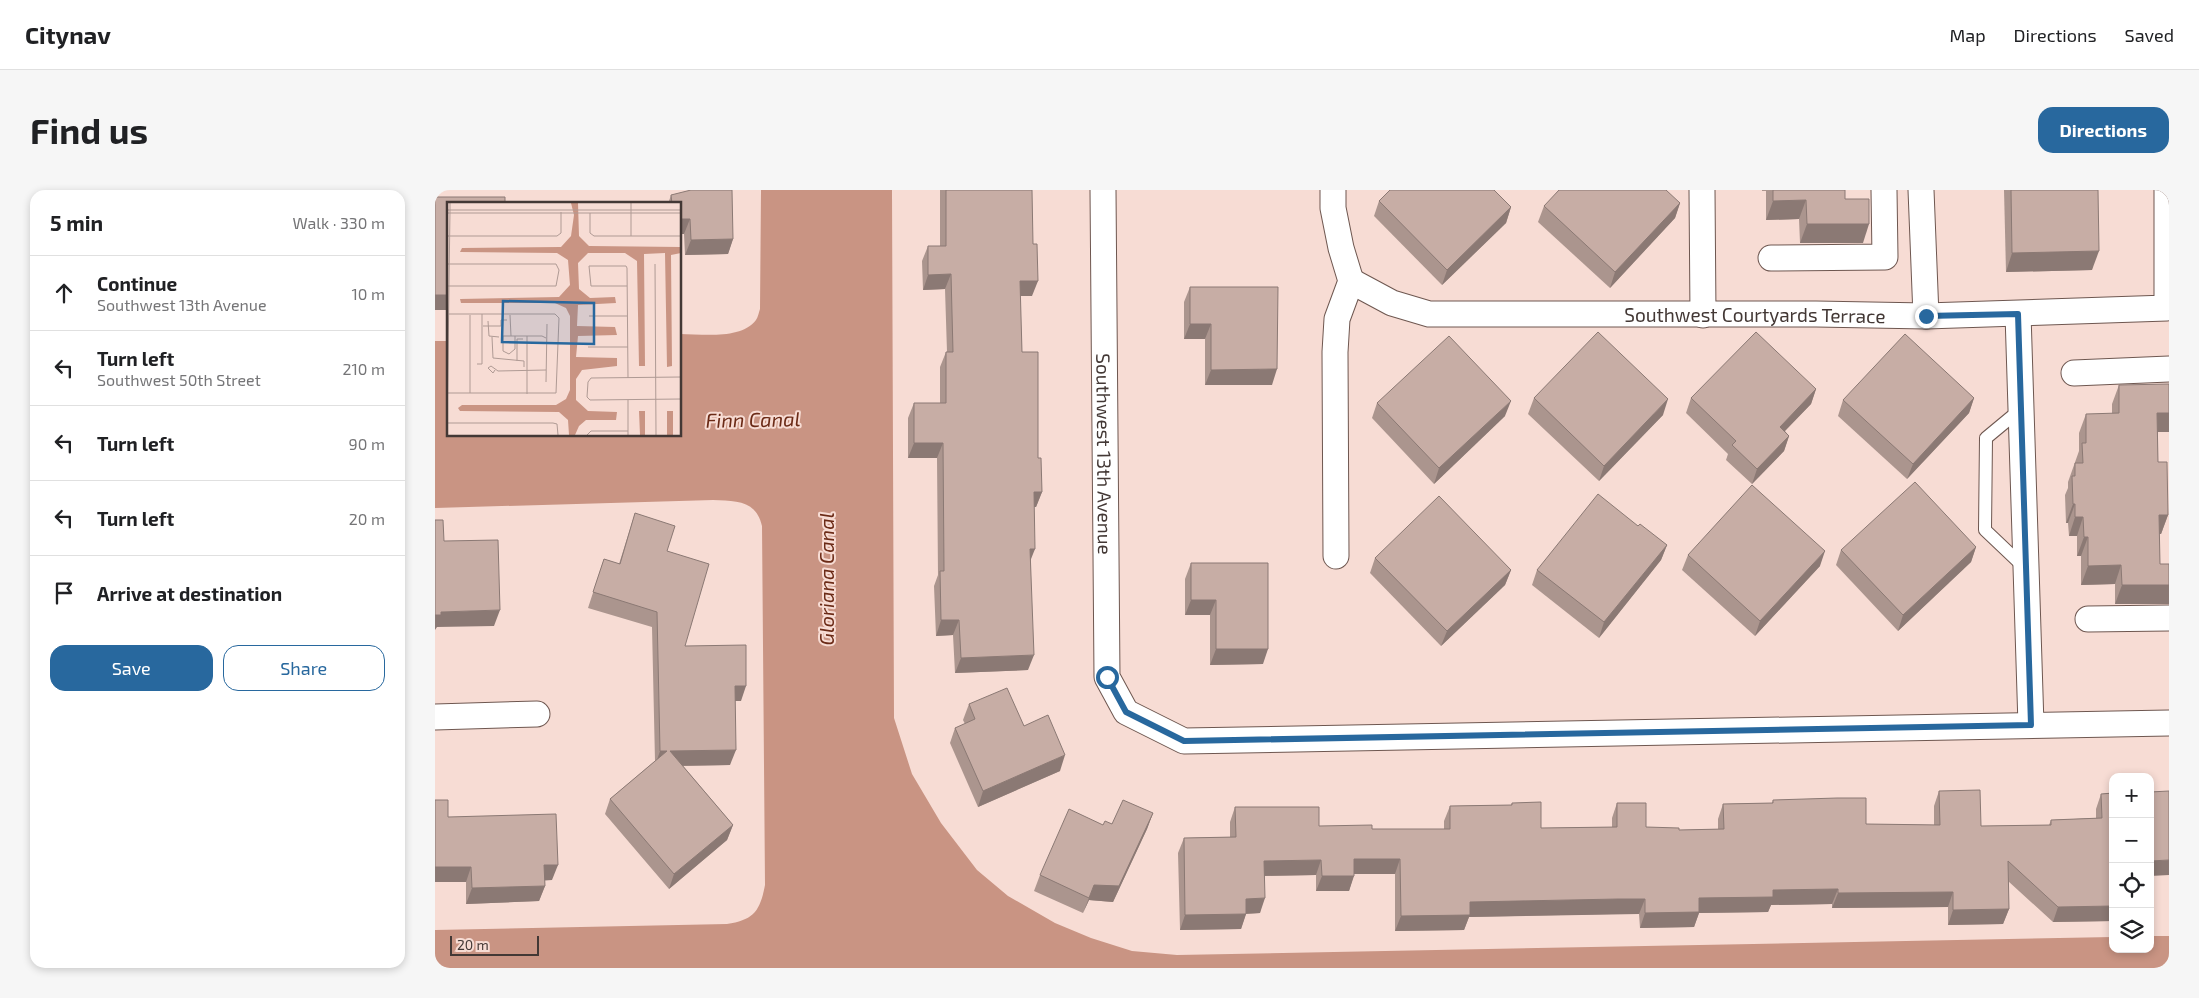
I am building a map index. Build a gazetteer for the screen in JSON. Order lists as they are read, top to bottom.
{
  "streets": {
    "street": ["Southwest Courtyards Terrace", "Southwest 13th Avenue"]
  },
  "water": ["Finn Canal", "Gloriana Canal"],
  "scale_bar": "20 m",
  "page": {
    "header": "Citynav",
    "nav": ["Map", "Directions", "Saved"],
    "buttons": [
      "Directions",
      ["Save", "Share"]
    ],
    "title": "Find us",
    "heading": ["5 min", "Walk · 330 m"],
    "list": [
      ["Continue", "Southwest 13th Avenue", "10 m"],
      ["Turn left", "Southwest 50th Street", "210 m"],
      ["Turn left", "90 m"],
      ["Turn left", "20 m"],
      "Arrive at destination"
    ],
    "map_buttons": ["+", "−"],
    "scale": "20 m"
  }
}
